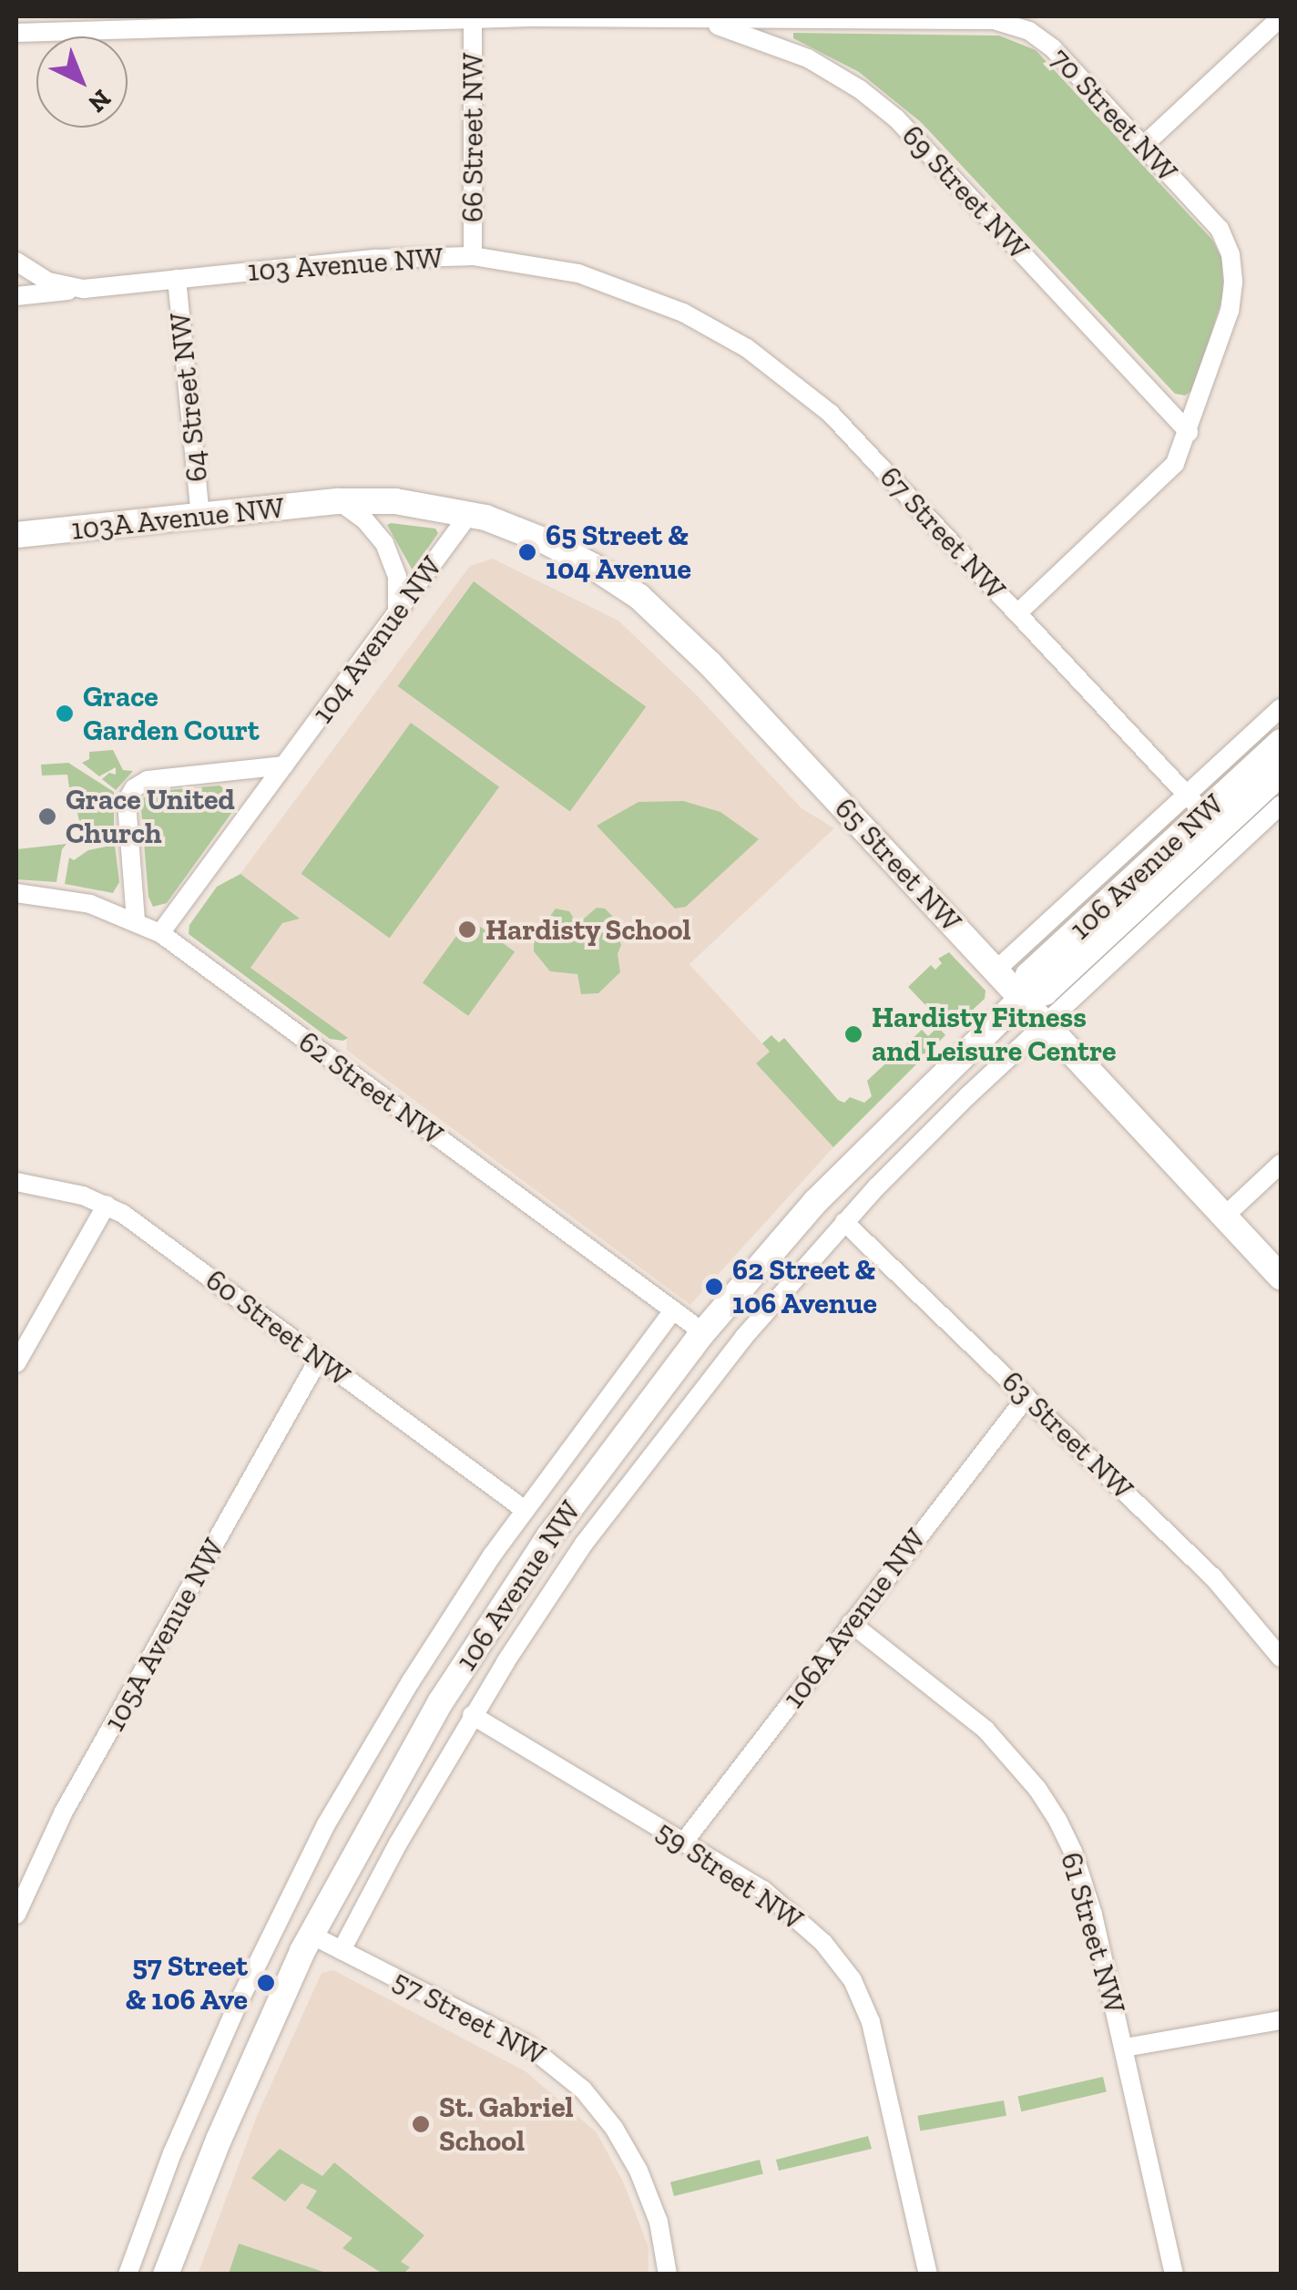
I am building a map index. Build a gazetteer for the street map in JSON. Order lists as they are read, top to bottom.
{
  "streets": {
    "main road": ["103A Avenue NW", "65 Street NW", "106 Avenue NW"],
    "street": [
      "70 Street NW",
      "66 Street NW",
      "69 Street NW",
      "103 Avenue NW",
      "64 Street NW",
      "67 Street NW",
      "104 Avenue NW",
      "62 Street NW",
      "60 Street NW",
      "63 Street NW",
      "106A Avenue NW",
      "105A Avenue NW",
      "59 Street NW",
      "61 Street NW",
      "57 Street NW"
    ]
  },
  "crossings": [
    ["70 Street NW", "66 Street NW"],
    ["70 Street NW", "69 Street NW"],
    ["66 Street NW", "103 Avenue NW"],
    ["103 Avenue NW", "64 Street NW"],
    ["103 Avenue NW", "67 Street NW"],
    ["64 Street NW", "103A Avenue NW"],
    ["103A Avenue NW", "104 Avenue NW"],
    ["103A Avenue NW", "65 Street NW"],
    ["67 Street NW", "106 Avenue NW"],
    ["104 Avenue NW", "65 Street NW"],
    ["104 Avenue NW", "62 Street NW"],
    ["65 Street NW", "106 Avenue NW"],
    ["106 Avenue NW", "62 Street NW"],
    ["106 Avenue NW", "60 Street NW"],
    ["106 Avenue NW", "63 Street NW"],
    ["106 Avenue NW", "59 Street NW"],
    ["106 Avenue NW", "57 Street NW"],
    ["60 Street NW", "105A Avenue NW"],
    ["63 Street NW", "106A Avenue NW"],
    ["106A Avenue NW", "59 Street NW"],
    ["106A Avenue NW", "61 Street NW"]
  ],
  "places": [
    "65 Street & 104 Avenue",
    "Grace Garden Court",
    "Grace United Church",
    "Hardisty School",
    "Hardisty Fitness and Leisure Centre",
    "62 Street & 106 Avenue",
    "57 Street & 106 Ave",
    "St. Gabriel School"
  ],
  "north": "bottom right"
}
